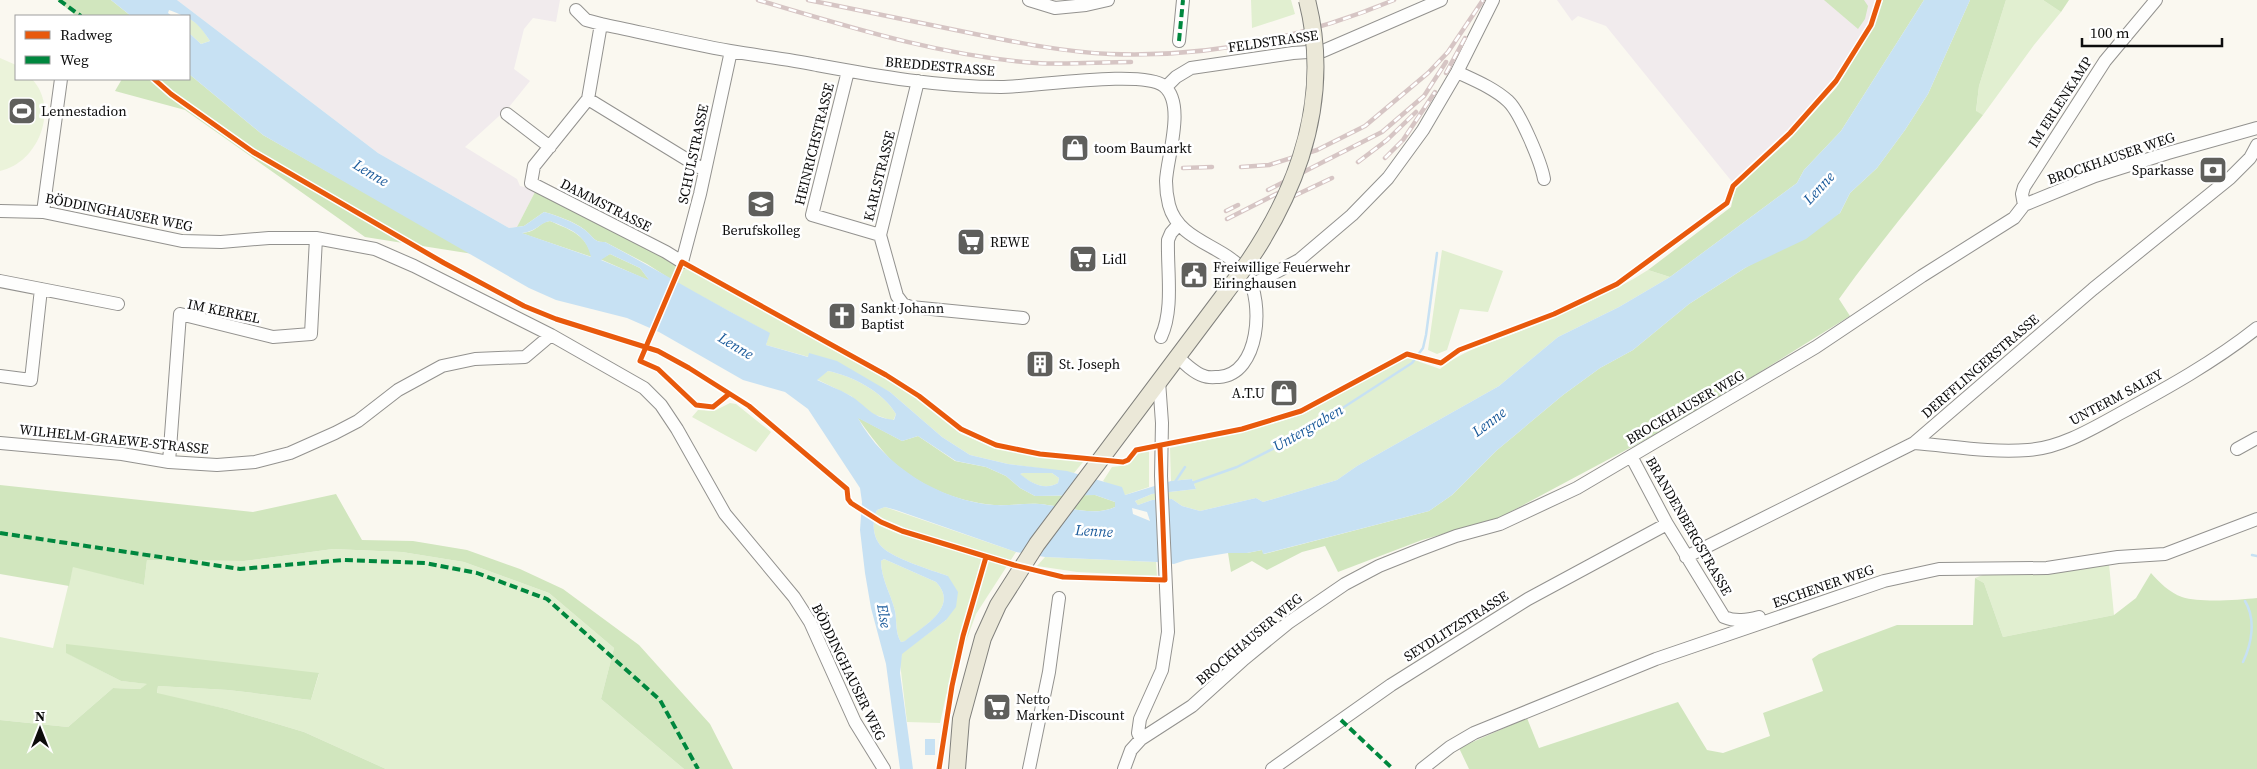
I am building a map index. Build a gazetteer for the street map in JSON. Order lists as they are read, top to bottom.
{
  "streets": {
    "street": [
      "FELDSTRASSE",
      "BREDDESTRASSE",
      "IM ERLENKAMP",
      "HEINRICHSTRASSE",
      "SCHULSTRASSE",
      "BROCKHAUSER WEG",
      "KARLSTRASSE",
      "DAMMSTRASSE",
      "BÖDDINGHAUSER WEG",
      "IM KERKEL",
      "DERFFLINGERSTRASSE",
      "UNTERM SALEY",
      "WILHELM-GRAEWE-STRASSE",
      "BRANDENBERGSTRASSE",
      "ESCHENER WEG",
      "SEYDLITZSTRASSE"
    ]
  },
  "crossings": [
    ["FELDSTRASSE", "BREDDESTRASSE"],
    ["BREDDESTRASSE", "HEINRICHSTRASSE"],
    ["BREDDESTRASSE", "SCHULSTRASSE"],
    ["BREDDESTRASSE", "KARLSTRASSE"],
    ["IM ERLENKAMP", "BROCKHAUSER WEG"],
    ["HEINRICHSTRASSE", "KARLSTRASSE"],
    ["SCHULSTRASSE", "DAMMSTRASSE"],
    ["BROCKHAUSER WEG", "BRANDENBERGSTRASSE"],
    ["BÖDDINGHAUSER WEG", "IM KERKEL"],
    ["BÖDDINGHAUSER WEG", "WILHELM-GRAEWE-STRASSE"],
    ["IM KERKEL", "WILHELM-GRAEWE-STRASSE"],
    ["DERFFLINGERSTRASSE", "UNTERM SALEY"],
    ["DERFFLINGERSTRASSE", "BRANDENBERGSTRASSE"],
    ["BRANDENBERGSTRASSE", "ESCHENER WEG"],
    ["BRANDENBERGSTRASSE", "SEYDLITZSTRASSE"]
  ],
  "water": ["Lenne", "Untergraben", "Else"],
  "places": {
    "sports": ["Lennestadion"],
    "shop": ["toom Baumarkt", "A.T.U"],
    "bank": ["Sparkasse"],
    "school or university": ["Berufskolleg"],
    "supermarket": ["REWE", "Lidl", "Netto Marken-Discount"],
    "public building": ["Freiwillige Feuerwehr Eiringhausen"],
    "church": ["Sankt Johann Baptist"],
    "building": ["St. Joseph"]
  },
  "legend": ["Radweg", "Weg"],
  "scale_bar": "100 m",
  "north": "top"
}
